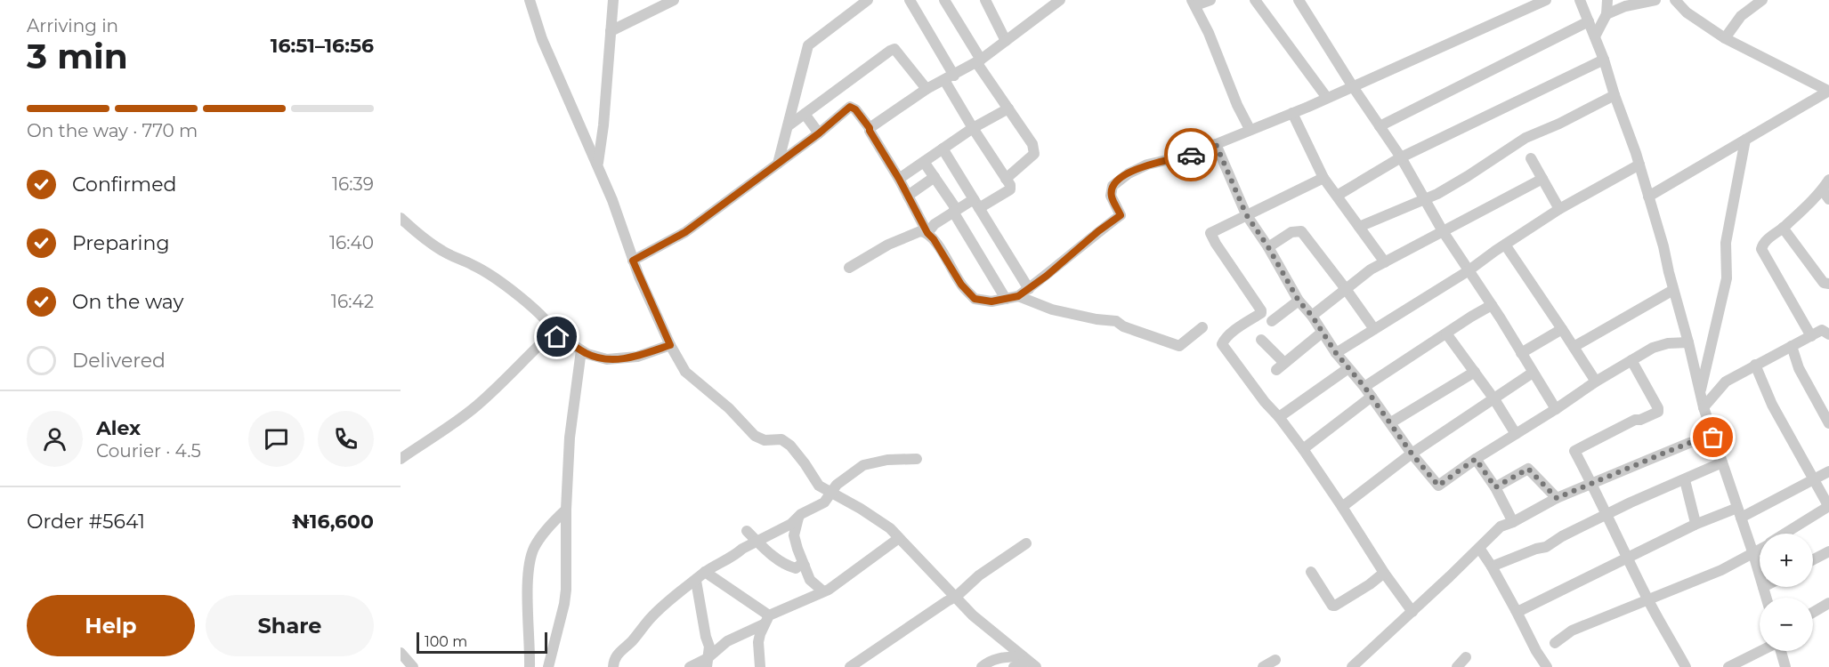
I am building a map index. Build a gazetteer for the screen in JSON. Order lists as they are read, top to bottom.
{
  "scale_bar": "100 m",
  "page": {
    "heading": ["3 min", "Arriving in", "16:51–16:56"],
    "panel": [
      "Alex",
      "Courier · 4.5",
      "Order #5641",
      "₦16,600"
    ],
    "bar": "On the way · 770 m",
    "list": [
      ["Confirmed", "16:39"],
      ["Preparing", "16:40"],
      ["On the way", "16:42"],
      "Delivered"
    ],
    "map_buttons": ["+", "−"],
    "buttons": ["Help", "Share"],
    "scale": "100 m"
  }
}
